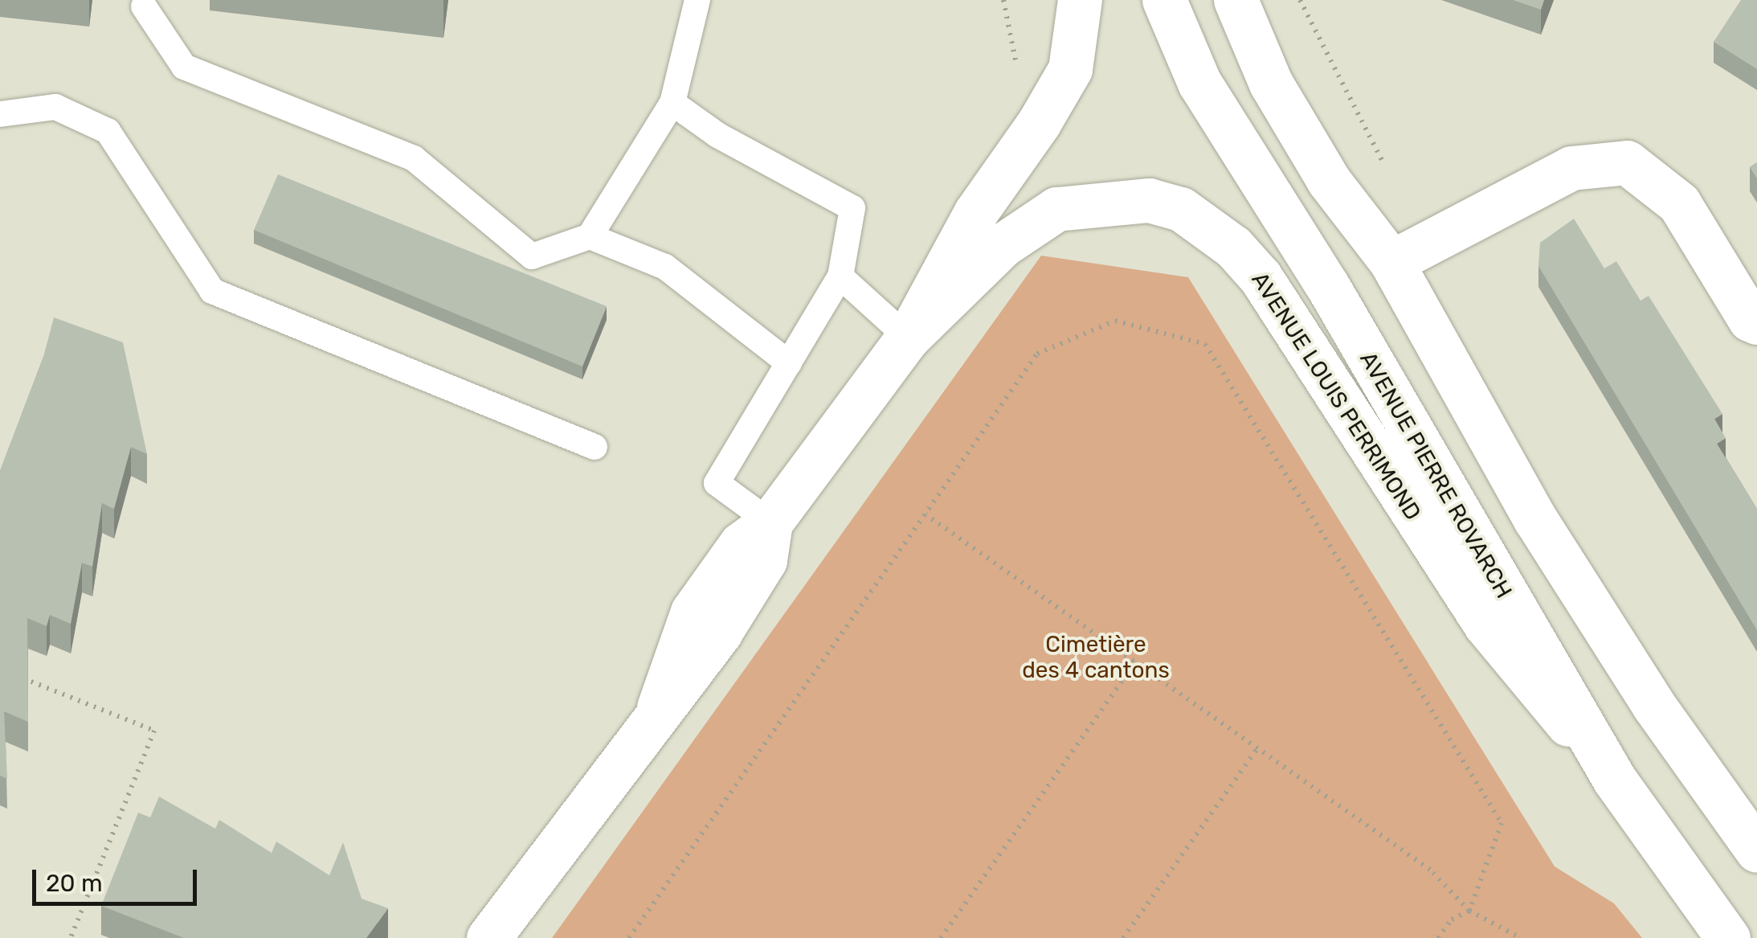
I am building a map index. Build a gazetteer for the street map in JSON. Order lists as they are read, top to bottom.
{
  "streets": {
    "street": ["AVENUE LOUIS PERRIMOND", "AVENUE PIERRE ROVARCH"]
  },
  "crossings": [
    ["AVENUE LOUIS PERRIMOND", "AVENUE PIERRE ROVARCH"]
  ],
  "parks": ["Cimetière des 4 cantons"],
  "scale_bar": "20 m"
}
